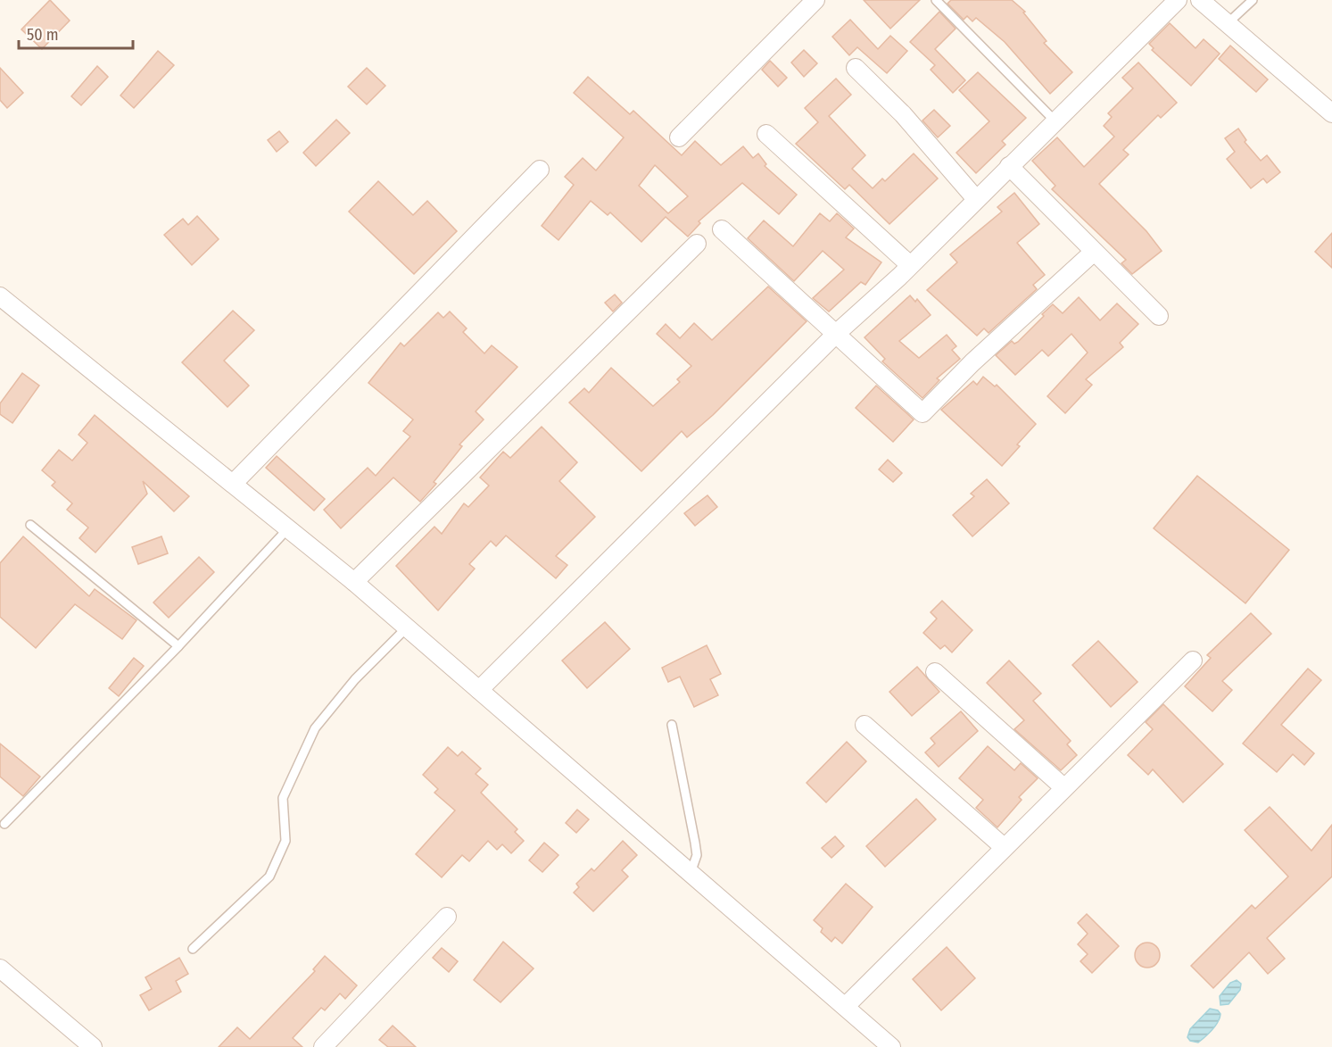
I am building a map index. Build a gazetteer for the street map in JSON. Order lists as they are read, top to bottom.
{
  "scale_bar": "50 m"
}
